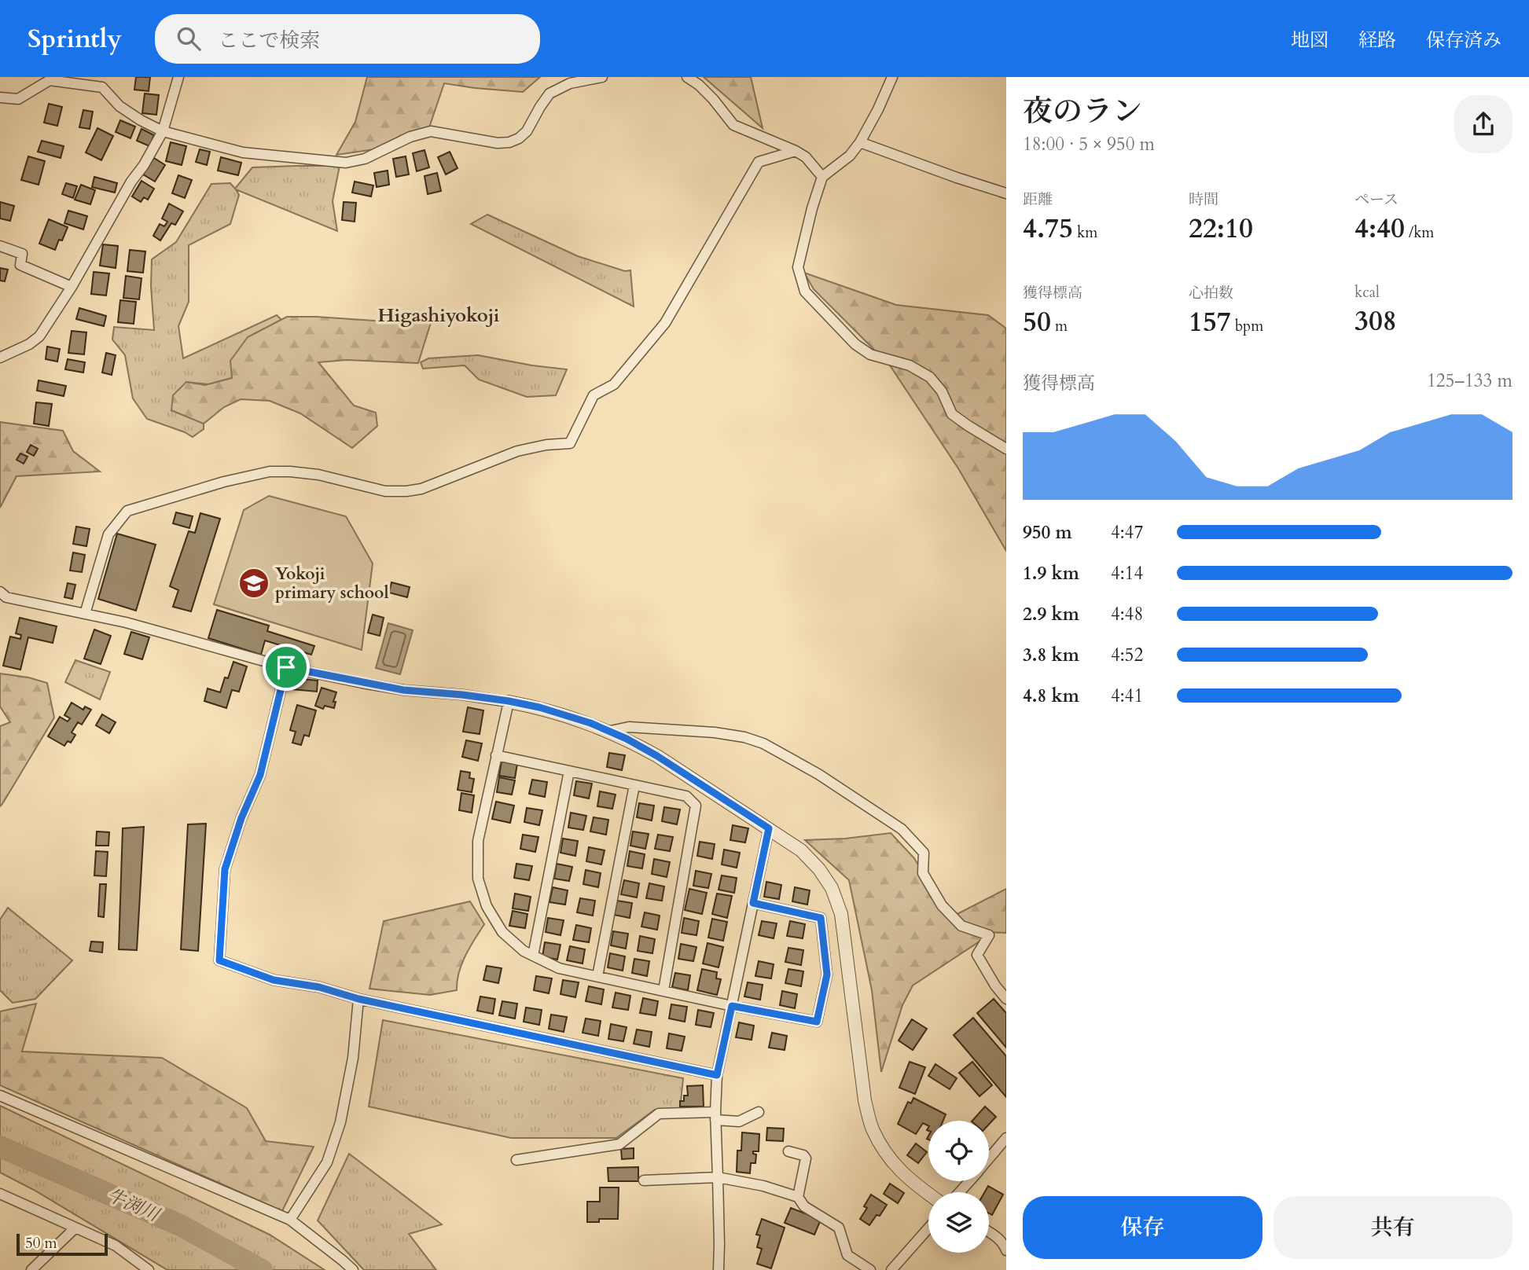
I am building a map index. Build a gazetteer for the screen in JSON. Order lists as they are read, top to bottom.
{
  "districts": ["Higashiyokoji"],
  "water": ["牛渕川"],
  "places": {
    "school or university": ["Yokoji primary school"]
  },
  "scale_bar": "50 m",
  "page": {
    "header": "Sprintly",
    "search": "ここで検索",
    "nav": ["地図", "経路", "保存済み"],
    "heading": ["夜のラン", "18:00 · 5 × 950 m"],
    "stats": [
      ["距離", "4.75 km"],
      ["時間", "22:10"],
      ["ペース", "4:40 /km"],
      ["獲得標高", "50 m"],
      ["心拍数", "157 bpm"],
      ["kcal", "308"]
    ],
    "chart": ["獲得標高", "125–133 m"],
    "list": [
      {
        "name": "950 m",
        "note": "4:47"
      },
      {
        "name": "1.9 km",
        "note": "4:14"
      },
      {
        "name": "2.9 km",
        "note": "4:48"
      },
      {
        "name": "3.8 km",
        "note": "4:52"
      },
      {
        "name": "4.8 km",
        "note": "4:41"
      }
    ],
    "buttons": ["保存", "共有"],
    "scale": "50 m"
  }
}
